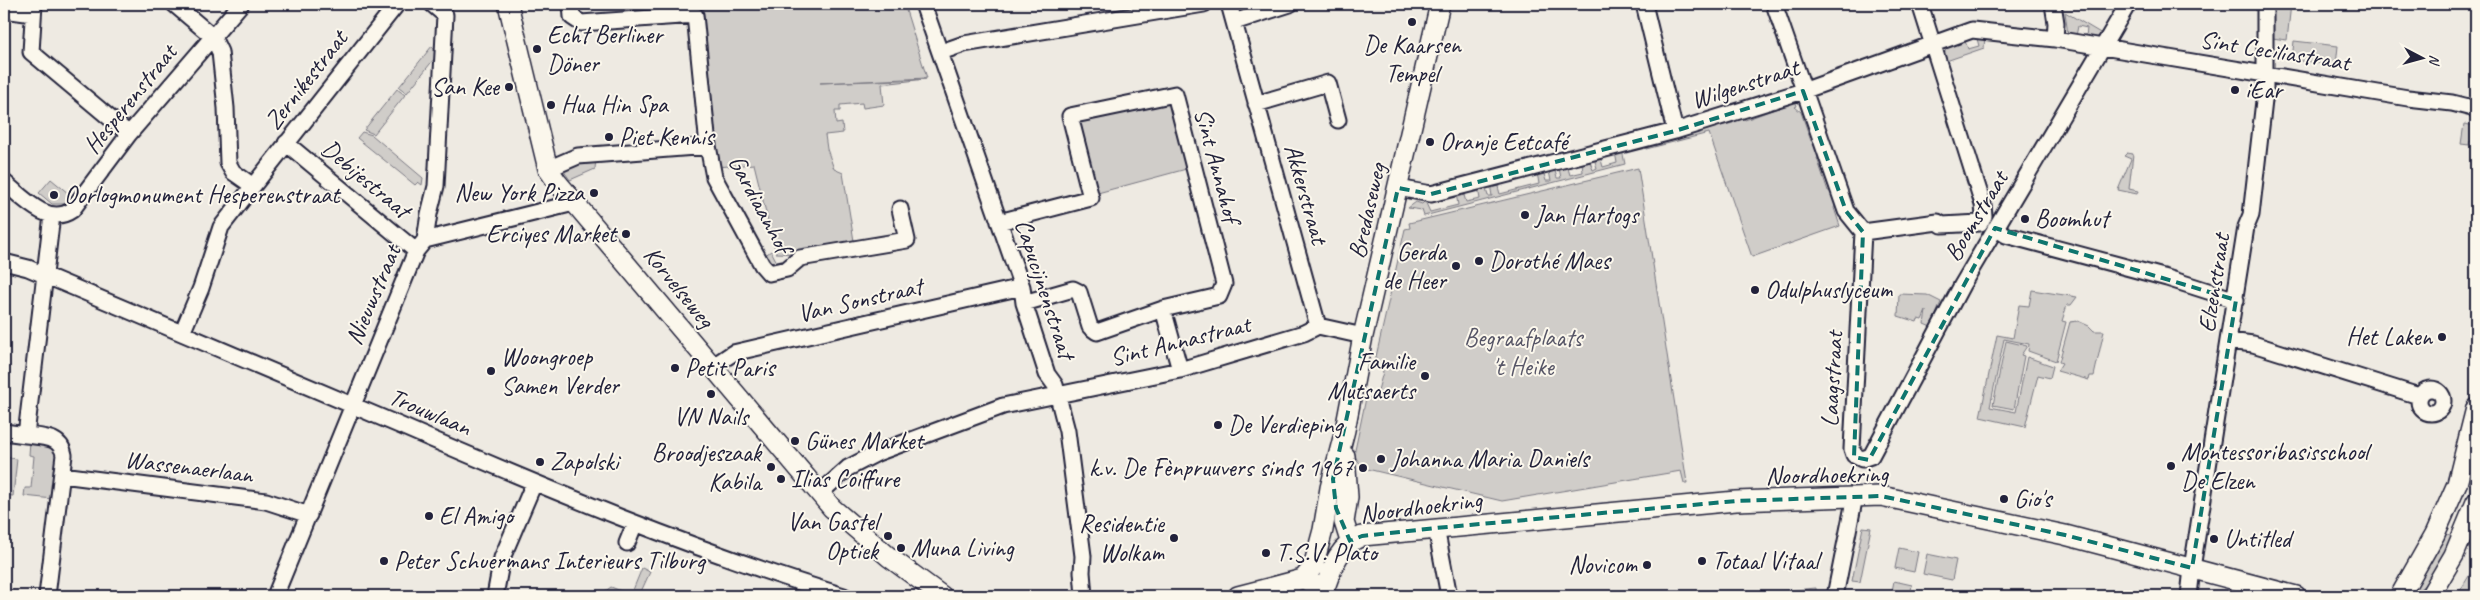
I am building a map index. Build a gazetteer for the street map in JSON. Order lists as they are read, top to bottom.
{
  "streets": {
    "street": [
      "Sint Ceciliastraat",
      "Zernikestraat",
      "Wilgenstraat",
      "Hesperenstraat",
      "Sint Annahof",
      "Debijestraat",
      "Akkerstraat",
      "Gardiaanhof",
      "Bredaseweg",
      "Boomstraat",
      "Elzenstraat",
      "Korvelseweg",
      "Capucijnenstraat",
      "Nieuwstraat",
      "Van Sonstraat",
      "Sint Annastraat",
      "Laagstraat",
      "Trouwlaan",
      "Wassenaerlaan",
      "Noordhoekring"
    ]
  },
  "crossings": [
    ["Sint Ceciliastraat", "Wilgenstraat"],
    ["Sint Ceciliastraat", "Boomstraat"],
    ["Sint Ceciliastraat", "Elzenstraat"],
    ["Zernikestraat", "Debijestraat"],
    ["Zernikestraat", "Trouwlaan"],
    ["Wilgenstraat", "Bredaseweg"],
    ["Wilgenstraat", "Boomstraat"],
    ["Sint Annahof", "Capucijnenstraat"],
    ["Debijestraat", "Nieuwstraat"],
    ["Akkerstraat", "Sint Annastraat"],
    ["Gardiaanhof", "Korvelseweg"],
    ["Bredaseweg", "Noordhoekring"],
    ["Boomstraat", "Laagstraat"],
    ["Elzenstraat", "Noordhoekring"],
    ["Korvelseweg", "Van Sonstraat"],
    ["Korvelseweg", "Sint Annastraat"],
    ["Capucijnenstraat", "Van Sonstraat"],
    ["Capucijnenstraat", "Sint Annastraat"],
    ["Nieuwstraat", "Trouwlaan"],
    ["Nieuwstraat", "Wassenaerlaan"]
  ],
  "parks": ["Begraafplaats 't Heike"],
  "places": [
    "De Kaarsen Tempel",
    "Echt Berliner Döner",
    "San Kee",
    "iEar",
    "Hua Hin Spa",
    "Piet Kennis",
    "Oranje Eetcafé",
    "New York Pizza",
    "Oorlogmonument Hesperenstraat",
    "Jan Hartogs",
    "Boomhut",
    "Erciyes Market",
    "Dorothé Maes",
    "Gerda de Heer",
    "Odulphuslyceum",
    "Het Laken",
    "Petit Paris",
    "Woongroep Samen Verder",
    "Familie Mutsaerts",
    "VN Nails",
    "De Verdieping",
    "Günes Market",
    "Johanna Maria Daniels",
    "Zapolski",
    "Montessoribasisschool De Elzen",
    "Broodjeszaak Kabila",
    "k.v. De Fènpruuvers sinds 1967",
    "Ilias Coiffure",
    "Gio's",
    "El Amigo",
    "Van Gastel Optiek",
    "Residentie Wolkam",
    "Untitled",
    "Muna Living",
    "T.S.V. Plato",
    "Peter Schuermans Interieurs Tilburg",
    "Totaal Vitaal",
    "Novicom"
  ],
  "north": "right"
}
